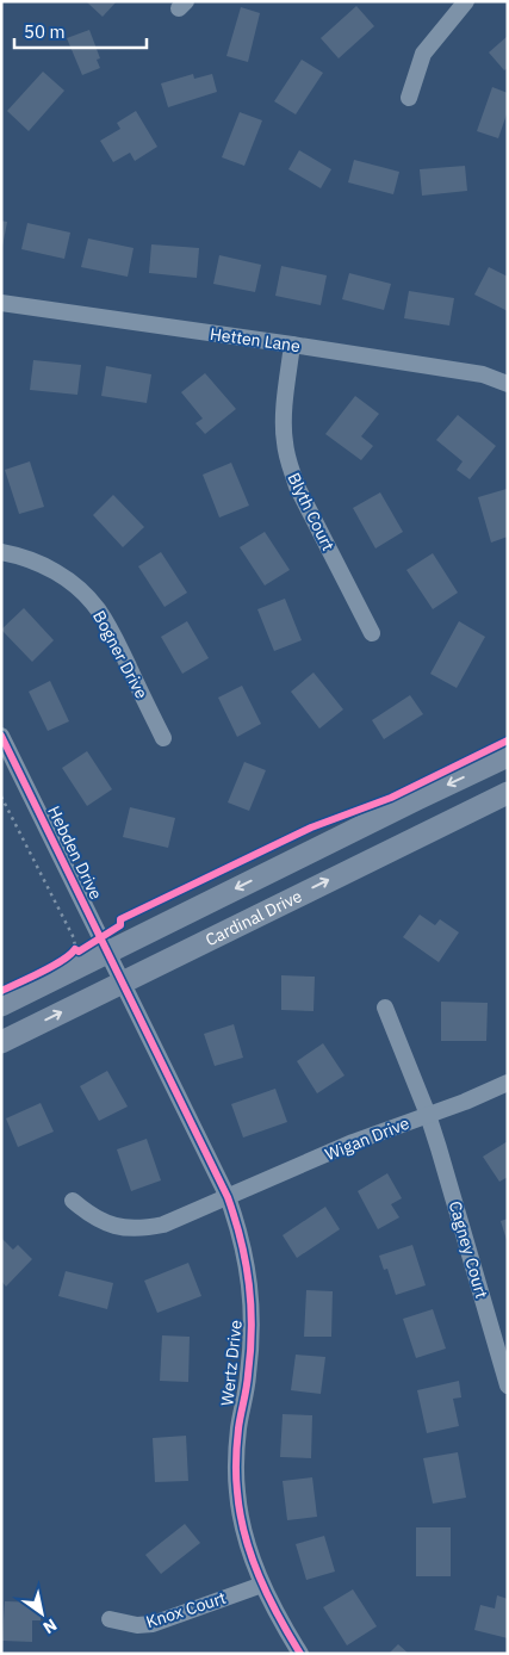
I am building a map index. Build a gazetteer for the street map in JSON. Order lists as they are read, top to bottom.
{
  "streets": {
    "main road": ["Cardinal Drive"],
    "street": [
      "Hetten Lane",
      "Blyth Court",
      "Bogner Drive",
      "Hebden Drive",
      "Wigan Drive",
      "Cagney Court",
      "Wertz Drive",
      "Knox Court"
    ]
  },
  "crossings": [
    ["Hetten Lane", "Blyth Court"],
    ["Hebden Drive", "Cardinal Drive"],
    ["Hebden Drive", "Wertz Drive"],
    ["Cardinal Drive", "Wertz Drive"],
    ["Wigan Drive", "Cagney Court"],
    ["Wigan Drive", "Wertz Drive"],
    ["Wertz Drive", "Knox Court"]
  ],
  "scale_bar": "50 m",
  "north": "bottom right"
}
